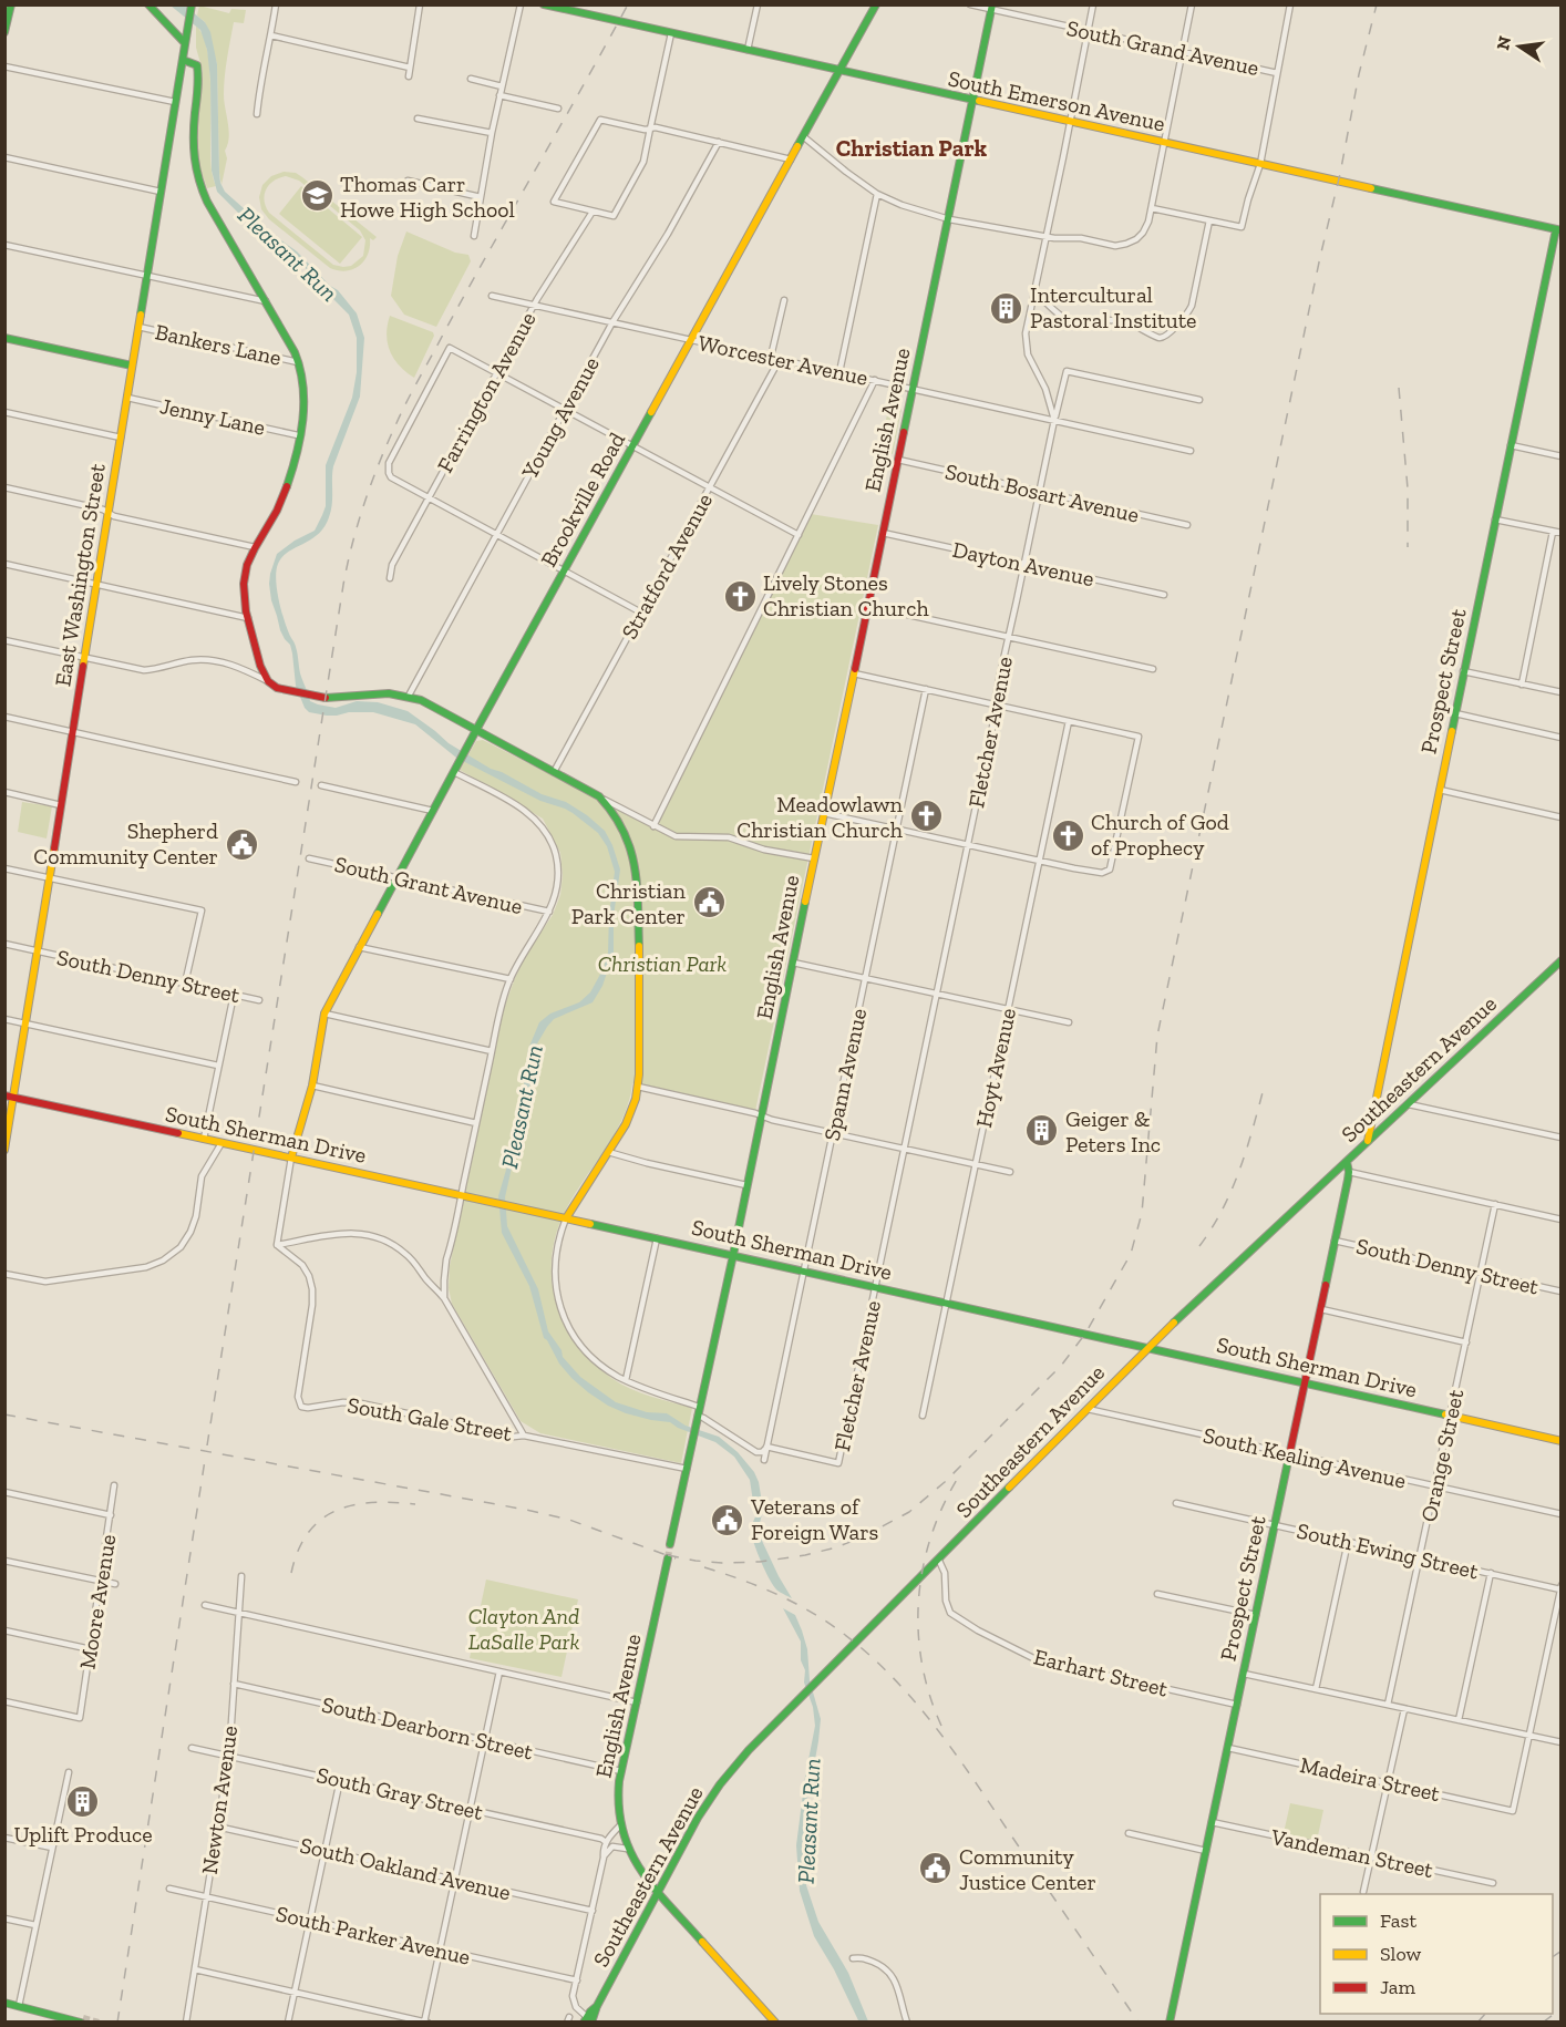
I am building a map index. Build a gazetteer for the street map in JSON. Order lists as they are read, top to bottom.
{
  "streets": {
    "main road": [
      "South Emerson Avenue",
      "English Avenue",
      "Brookville Road",
      "East Washington Street",
      "Prospect Street",
      "Southeastern Avenue",
      "South Sherman Drive"
    ],
    "street": [
      "South Grand Avenue",
      "Bankers Lane",
      "Worcester Avenue",
      "Farrington Avenue",
      "Jenny Lane",
      "Young Avenue",
      "South Bosart Avenue",
      "Dayton Avenue",
      "Stratford Avenue",
      "Fletcher Avenue",
      "South Grant Avenue",
      "South Denny Street",
      "Hoyt Avenue",
      "Spann Avenue",
      "South Gale Street",
      "Orange Street",
      "South Kealing Avenue",
      "South Ewing Street",
      "Moore Avenue",
      "Earhart Street",
      "South Dearborn Street",
      "Madeira Street",
      "South Gray Street",
      "Newton Avenue",
      "Vandeman Street",
      "South Oakland Avenue",
      "South Parker Avenue"
    ]
  },
  "crossings": [
    ["South Grand Avenue", "English Avenue"],
    ["South Grand Avenue", "Fletcher Avenue"],
    ["South Emerson Avenue", "English Avenue"],
    ["South Emerson Avenue", "Brookville Road"],
    ["South Emerson Avenue", "Prospect Street"],
    ["South Emerson Avenue", "Fletcher Avenue"],
    ["Bankers Lane", "East Washington Street"],
    ["Worcester Avenue", "Farrington Avenue"],
    ["Worcester Avenue", "Young Avenue"],
    ["Worcester Avenue", "English Avenue"],
    ["Worcester Avenue", "Brookville Road"],
    ["Worcester Avenue", "Stratford Avenue"],
    ["Worcester Avenue", "Fletcher Avenue"],
    ["Jenny Lane", "East Washington Street"],
    ["English Avenue", "South Bosart Avenue"],
    ["English Avenue", "Dayton Avenue"],
    ["English Avenue", "Southeastern Avenue"],
    ["English Avenue", "South Sherman Drive"],
    ["English Avenue", "South Gale Street"],
    ["English Avenue", "South Dearborn Street"],
    ["South Bosart Avenue", "Fletcher Avenue"],
    ["Brookville Road", "South Grant Avenue"],
    ["Brookville Road", "South Sherman Drive"],
    ["Dayton Avenue", "Fletcher Avenue"],
    ["East Washington Street", "South Denny Street"],
    ["East Washington Street", "South Sherman Drive"],
    ["Prospect Street", "South Denny Street"],
    ["Prospect Street", "Southeastern Avenue"],
    ["Prospect Street", "South Sherman Drive"],
    ["Prospect Street", "South Kealing Avenue"],
    ["Prospect Street", "South Ewing Street"],
    ["Prospect Street", "Earhart Street"],
    ["Prospect Street", "Madeira Street"],
    ["Prospect Street", "Vandeman Street"],
    ["Fletcher Avenue", "Spann Avenue"],
    ["Fletcher Avenue", "South Sherman Drive"],
    ["South Denny Street", "Orange Street"],
    ["Hoyt Avenue", "South Sherman Drive"],
    ["Southeastern Avenue", "South Sherman Drive"],
    ["Southeastern Avenue", "South Kealing Avenue"],
    ["Southeastern Avenue", "Earhart Street"],
    ["Spann Avenue", "South Sherman Drive"],
    ["South Sherman Drive", "Orange Street"],
    ["Orange Street", "South Kealing Avenue"],
    ["Orange Street", "South Ewing Street"],
    ["South Dearborn Street", "Newton Avenue"],
    ["South Gray Street", "Newton Avenue"],
    ["Newton Avenue", "South Oakland Avenue"],
    ["Newton Avenue", "South Parker Avenue"]
  ],
  "districts": ["Christian Park"],
  "water": ["Pleasant Run"],
  "parks": ["Christian Park", "Clayton And LaSalle Park"],
  "places": {
    "school or university": ["Thomas Carr Howe High School"],
    "building": ["Intercultural Pastoral Institute", "Geiger & Peters Inc", "Uplift Produce"],
    "church": ["Lively Stones Christian Church", "Meadowlawn Christian Church", "Church of God of Prophecy"],
    "public building": [
      "Shepherd Community Center",
      "Christian Park Center",
      "Veterans of Foreign Wars",
      "Community Justice Center"
    ]
  },
  "legend": ["Fast", "Slow", "Jam"],
  "north": "left"
}
